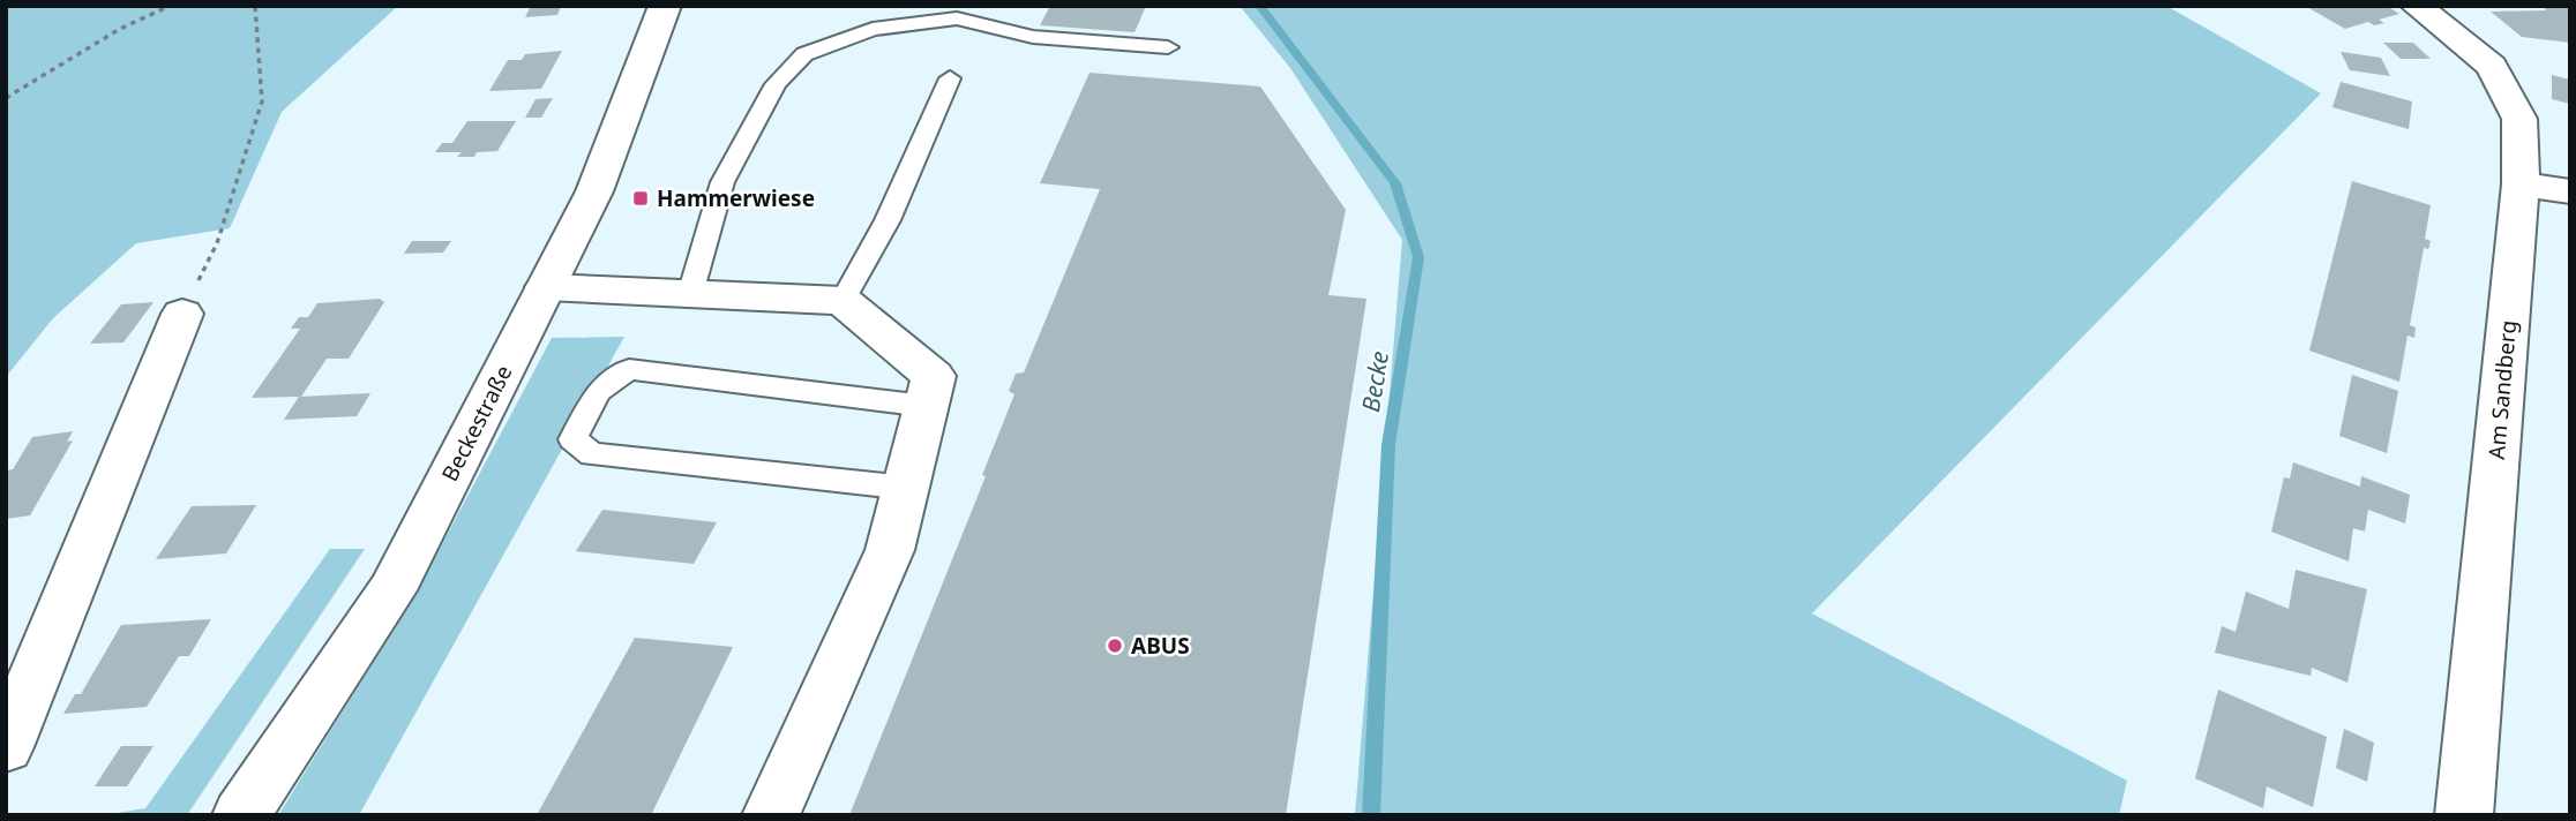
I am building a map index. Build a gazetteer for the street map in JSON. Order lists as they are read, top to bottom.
{
  "streets": {
    "street": ["Am Sandberg", "Beckestraße"]
  },
  "water": ["Becke"],
  "places": {
    "transit": ["Hammerwiese"],
    "other": ["ABUS"]
  }
}
